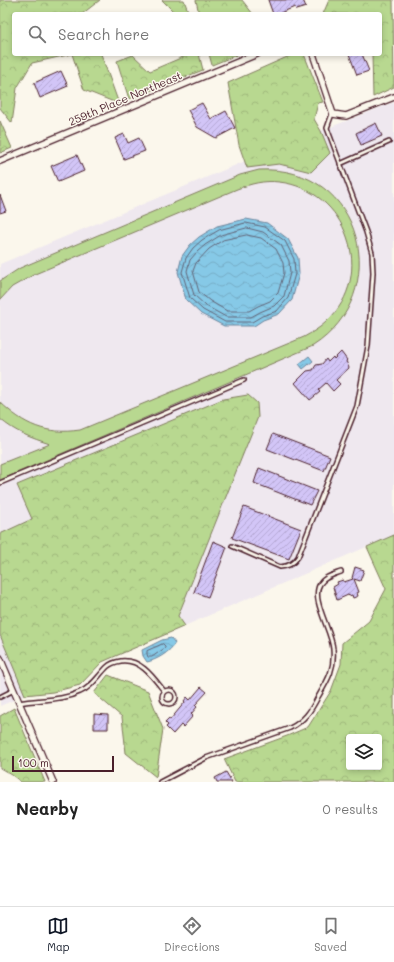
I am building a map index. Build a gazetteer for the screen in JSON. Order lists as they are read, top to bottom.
{
  "streets": {
    "street": ["259th Place Northeast"]
  },
  "scale_bar": "100 m",
  "page": {
    "search": "Search here",
    "scale": "100 m",
    "heading": ["Nearby", "0 results"],
    "nav": ["Map", "Directions", "Saved"]
  }
}
